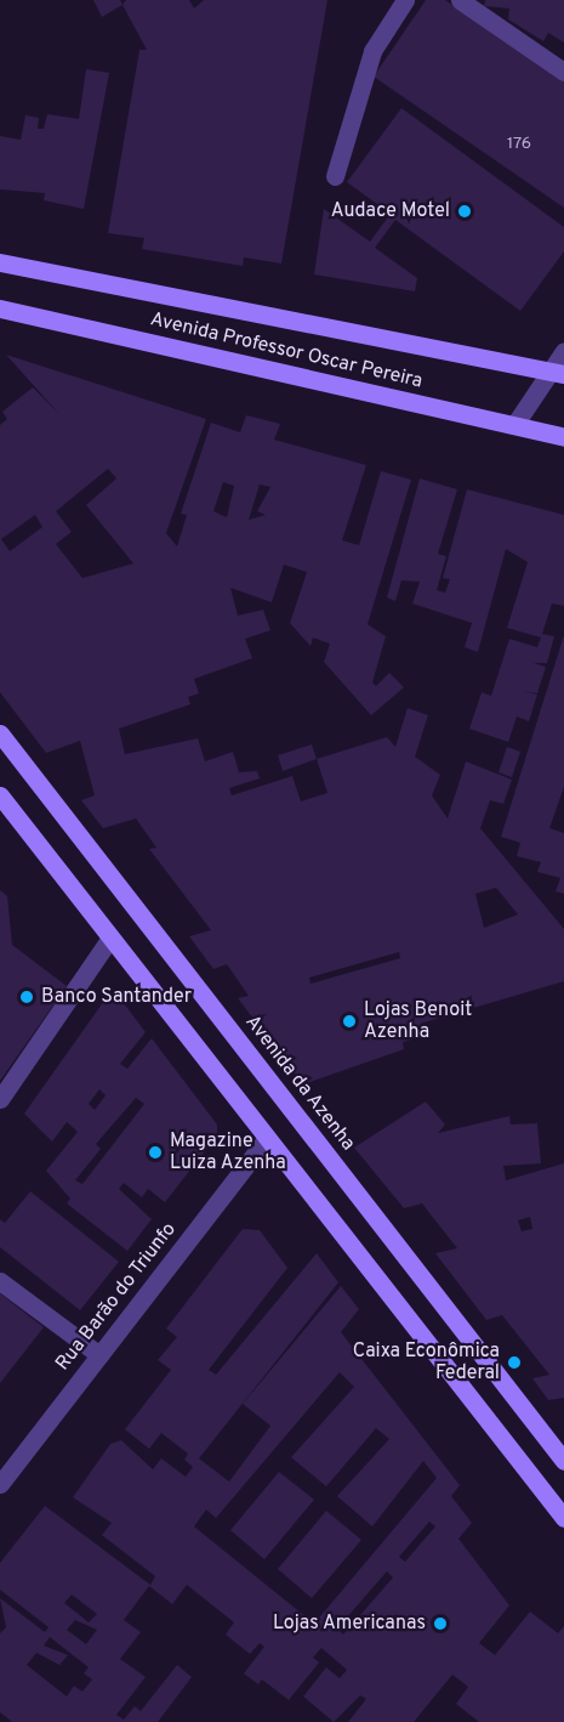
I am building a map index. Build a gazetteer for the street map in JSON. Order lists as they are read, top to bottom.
{
  "streets": {
    "main road": ["Avenida Professor Oscar Pereira", "Avenida da Azenha"],
    "street": ["Rua Barão do Triunfo"]
  },
  "places": [
    "Audace Motel",
    "Banco Santander",
    "Lojas Benoit Azenha",
    "Magazine Luiza Azenha",
    "Caixa Econômica Federal",
    "Lojas Americanas"
  ],
  "house_numbers": ["176"]
}
